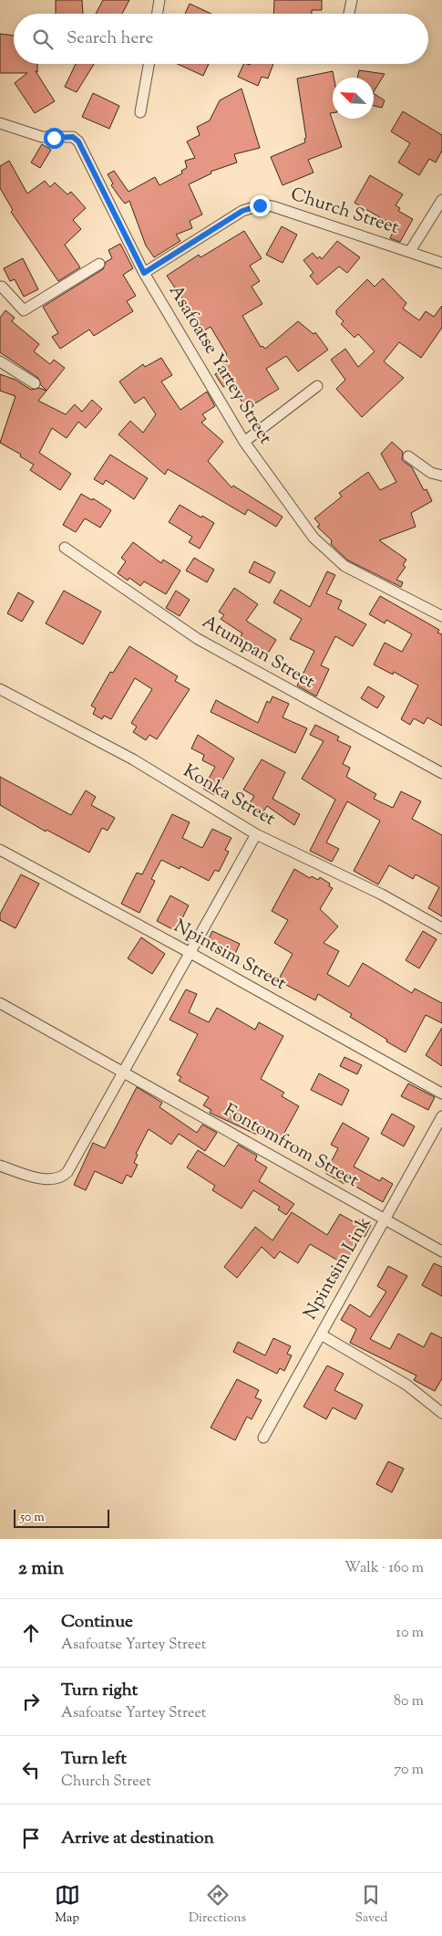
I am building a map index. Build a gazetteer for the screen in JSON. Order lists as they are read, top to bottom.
{
  "streets": {
    "street": [
      "Church Street",
      "Asafoatse Yartey Street",
      "Atumpan Street",
      "Konka Street",
      "Npintsim Street",
      "Fontomfrom Street",
      "Npintsim Link"
    ]
  },
  "crossings": [
    ["Church Street", "Asafoatse Yartey Street"],
    ["Fontomfrom Street", "Npintsim Link"]
  ],
  "scale_bar": "50 m",
  "north": "top left",
  "page": {
    "search": "Search here",
    "scale": "50 m",
    "heading": ["2 min", "Walk · 160 m"],
    "list": [
      ["Continue", "Asafoatse Yartey Street", "10 m"],
      ["Turn right", "Asafoatse Yartey Street", "80 m"],
      ["Turn left", "Church Street", "70 m"],
      "Arrive at destination"
    ],
    "nav": ["Map", "Directions", "Saved"]
  }
}
